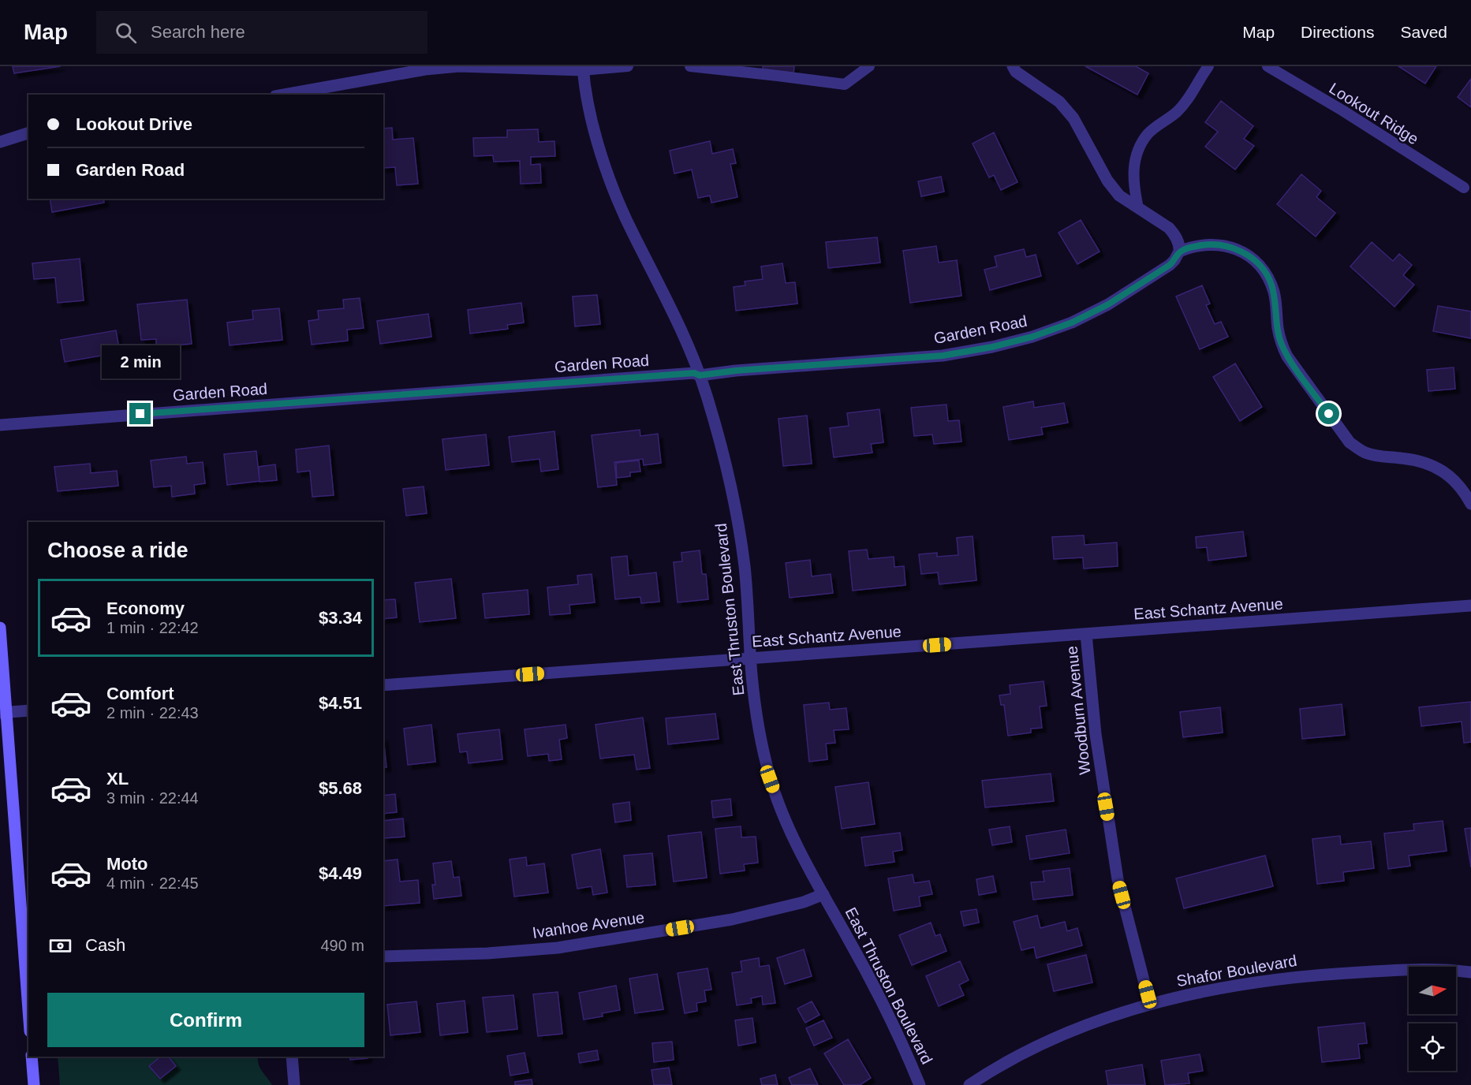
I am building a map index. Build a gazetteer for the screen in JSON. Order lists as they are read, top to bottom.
{
  "streets": {
    "street": [
      "Garden Road",
      "East Schantz Avenue",
      "East Thruston Boulevard",
      "Woodburn Avenue",
      "Ivanhoe Avenue",
      "Shafor Boulevard"
    ],
    "lane": ["Lookout Ridge"]
  },
  "crossings": [
    ["Garden Road", "East Thruston Boulevard"],
    ["East Schantz Avenue", "East Thruston Boulevard"],
    ["East Schantz Avenue", "Woodburn Avenue"],
    ["East Thruston Boulevard", "Ivanhoe Avenue"],
    ["Woodburn Avenue", "Shafor Boulevard"]
  ],
  "north": "right",
  "page": {
    "header": "Map",
    "search": "Search here",
    "nav": ["Map", "Directions", "Saved"],
    "banner": ["Lookout Drive", "Garden Road"],
    "bubble": "2 min",
    "heading": "Choose a ride",
    "list": [
      {
        "name": "Economy",
        "note": "1 min · 22:42",
        "value": "$3.34"
      },
      {
        "name": "Comfort",
        "note": "2 min · 22:43",
        "value": "$4.51"
      },
      {
        "name": "XL",
        "note": "3 min · 22:44",
        "value": "$5.68"
      },
      {
        "name": "Moto",
        "note": "4 min · 22:45",
        "value": "$4.49"
      }
    ],
    "pay": ["Cash", "490 m"],
    "buttons": "Confirm"
  }
}
